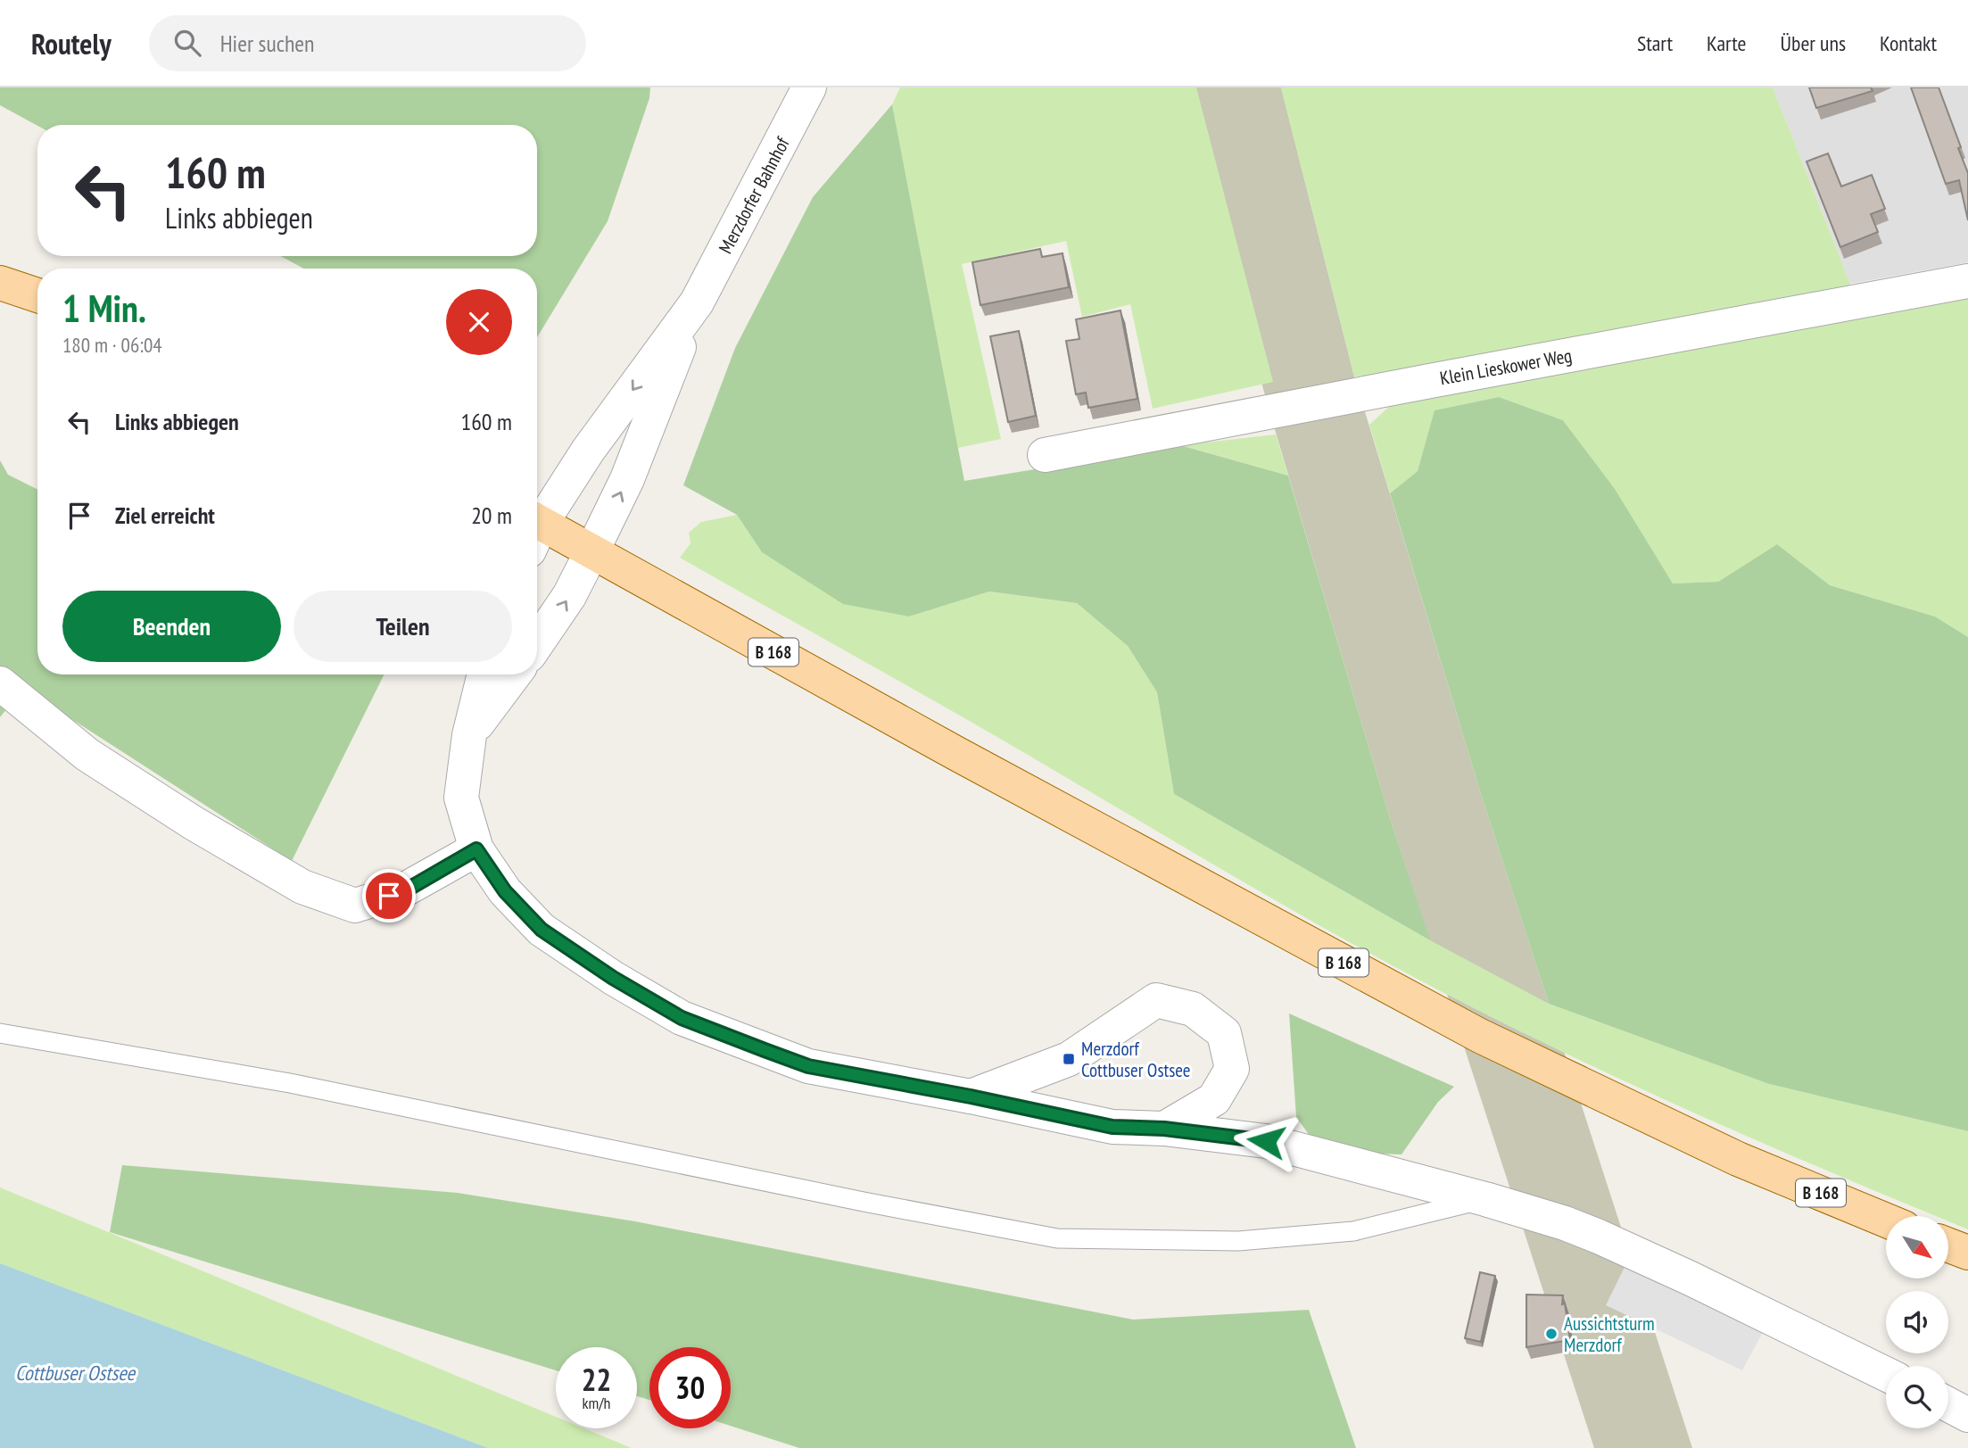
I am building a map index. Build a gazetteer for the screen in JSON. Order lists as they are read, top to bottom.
{
  "streets": {
    "main road": ["B 168"],
    "street": ["Merzdorfer Bahnhof", "Klein Lieskower Weg"]
  },
  "water": ["Cottbuser Ostsee"],
  "places": {
    "transit": ["Merzdorf Cottbuser Ostsee"],
    "other": ["Aussichtsturm Merzdorf"]
  },
  "north": "bottom right",
  "page": {
    "header": "Routely",
    "search": "Hier suchen",
    "nav": [
      "Start",
      "Karte",
      "Über uns",
      "Kontakt"
    ],
    "turn": ["160 m", "Links abbiegen"],
    "heading": ["1 Min.", "180 m · 06:04"],
    "list": [
      {
        "name": "Links abbiegen",
        "value": "160 m"
      },
      {
        "name": "Ziel erreicht",
        "value": "20 m"
      }
    ],
    "buttons": ["Beenden", "Teilen"],
    "speed": "22 km/h",
    "limit": "30"
  }
}
